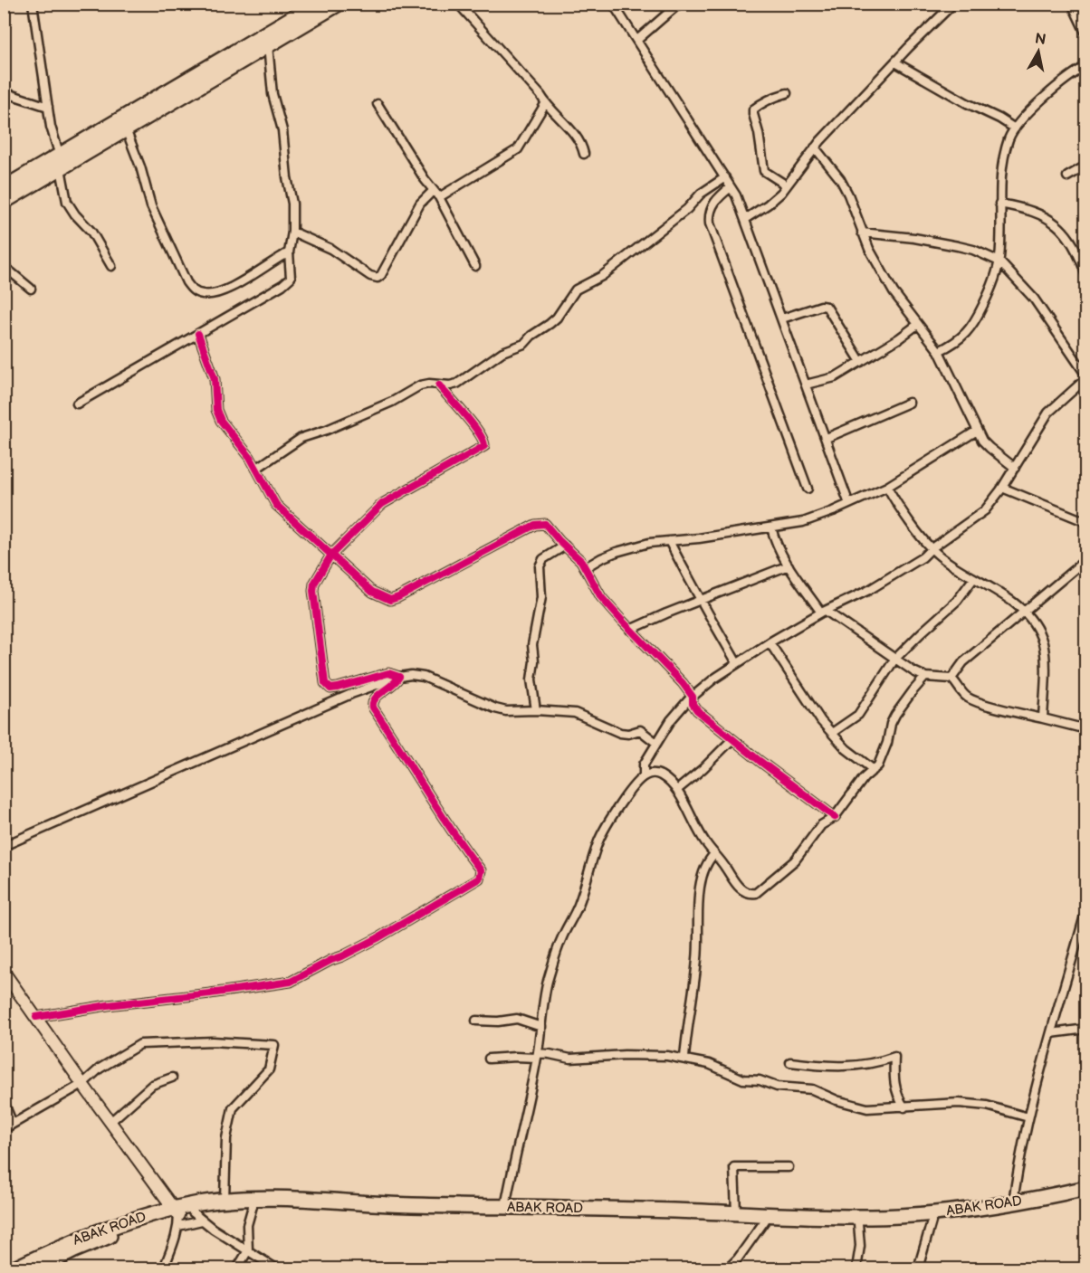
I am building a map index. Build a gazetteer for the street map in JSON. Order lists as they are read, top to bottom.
{
  "streets": {
    "highway": ["ABAK ROAD"]
  },
  "north": "top"
}
